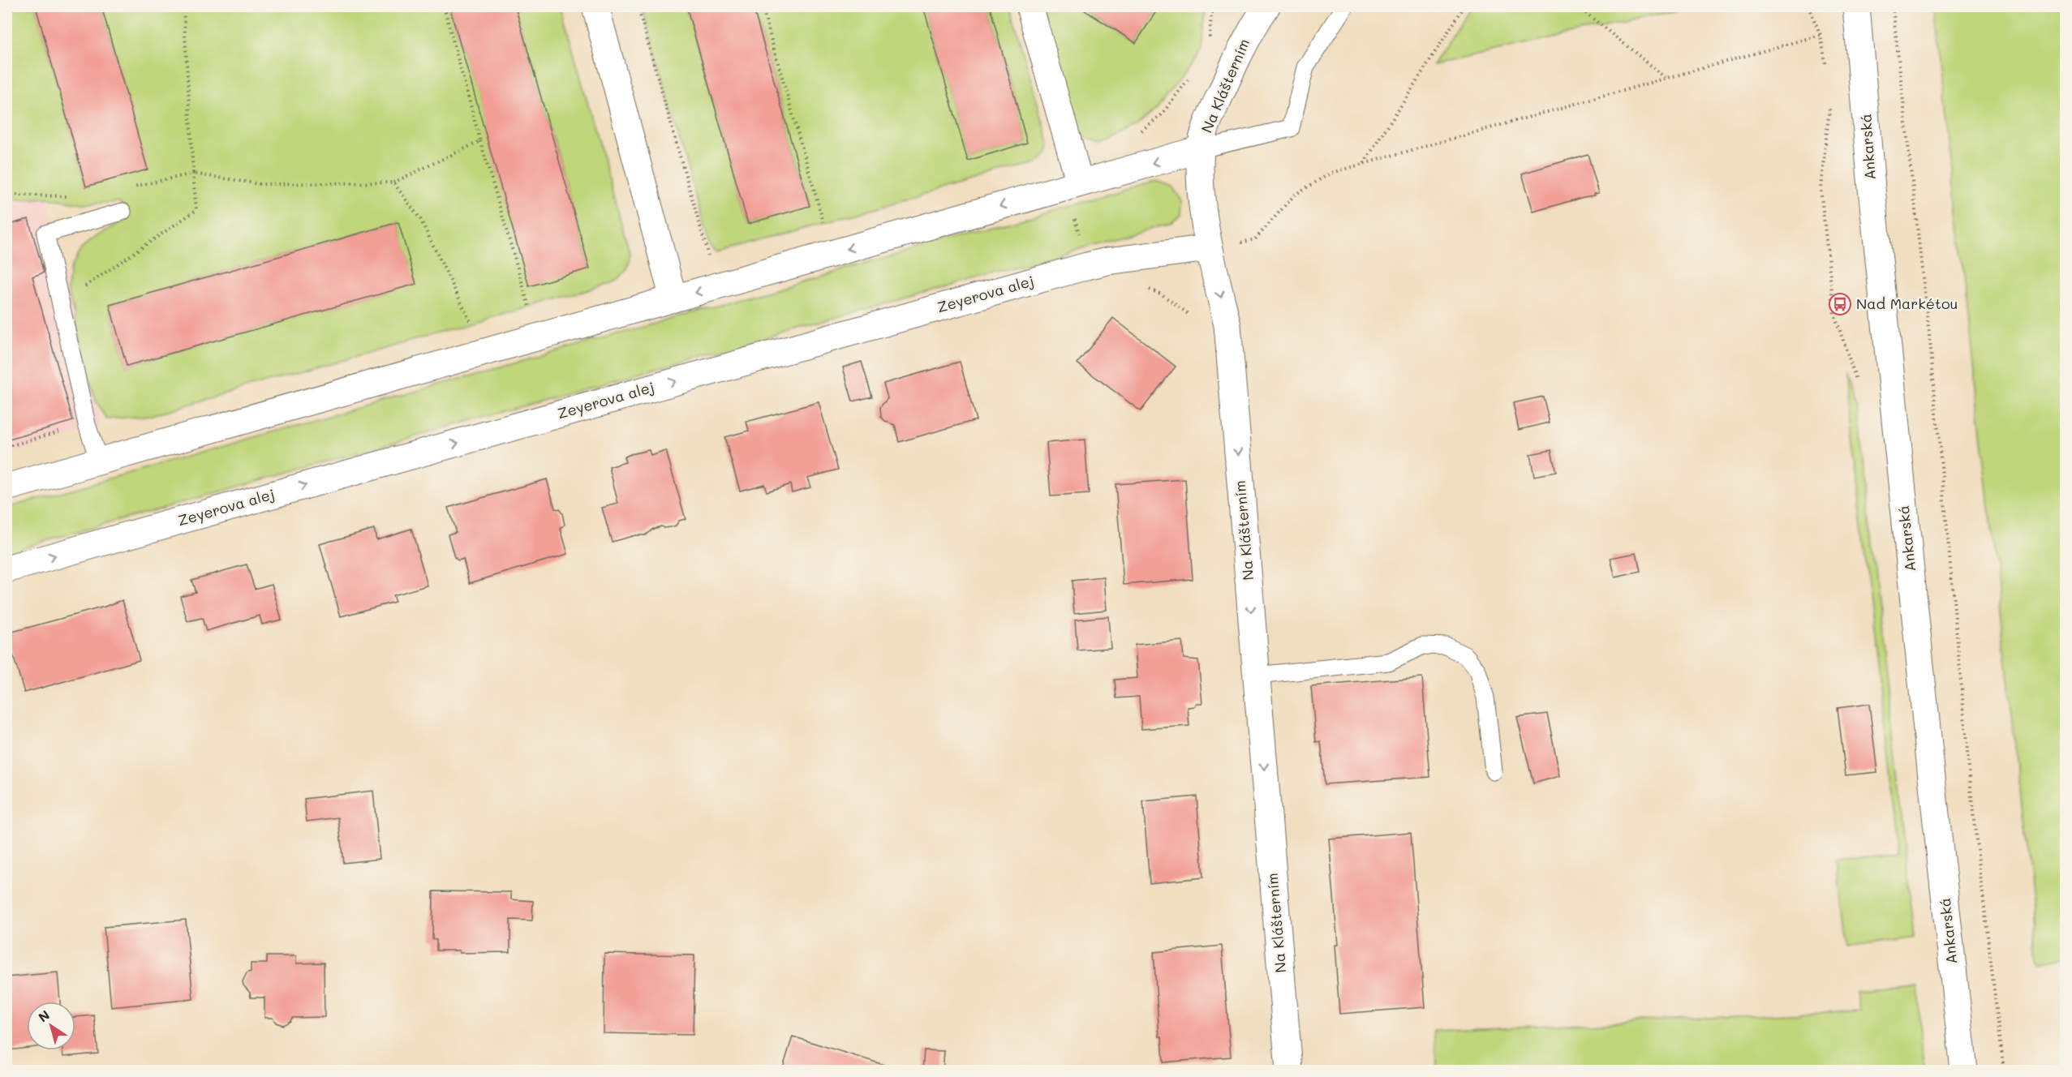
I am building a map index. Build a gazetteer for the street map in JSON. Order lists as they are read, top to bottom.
{
  "streets": {
    "street": ["Na Klášterním", "Ankarská", "Zeyerova alej"]
  },
  "crossings": [
    ["Na Klášterním", "Zeyerova alej"]
  ],
  "one_way": ["Na Klášterním"],
  "places": {
    "bus stop": ["Nad Markétou"]
  },
  "north": "top left"
}
